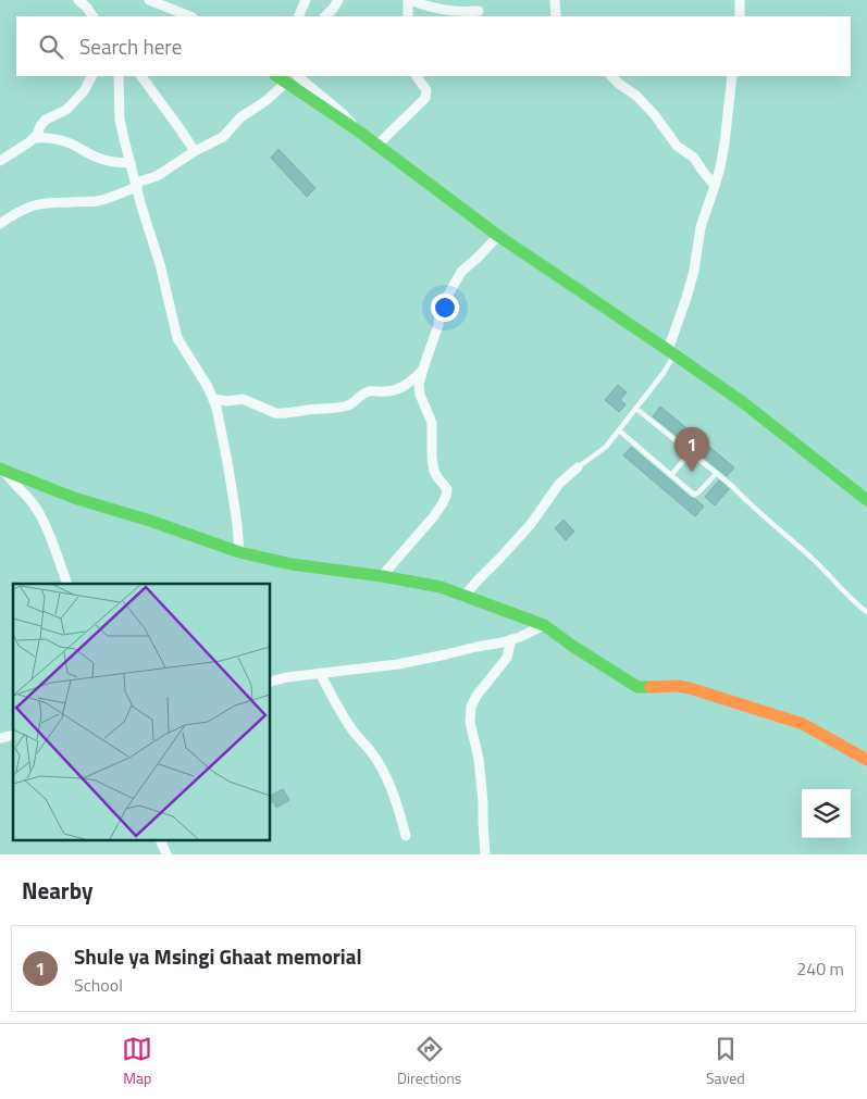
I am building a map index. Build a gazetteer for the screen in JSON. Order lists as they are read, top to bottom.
{
  "page": {
    "search": "Search here",
    "pins": "1",
    "heading": "Nearby",
    "list": [
      {
        "mark": "1",
        "name": "Shule ya Msingi Ghaat memorial",
        "note": "School",
        "value": "240 m"
      }
    ],
    "nav": ["Map", "Directions", "Saved"]
  }
}
